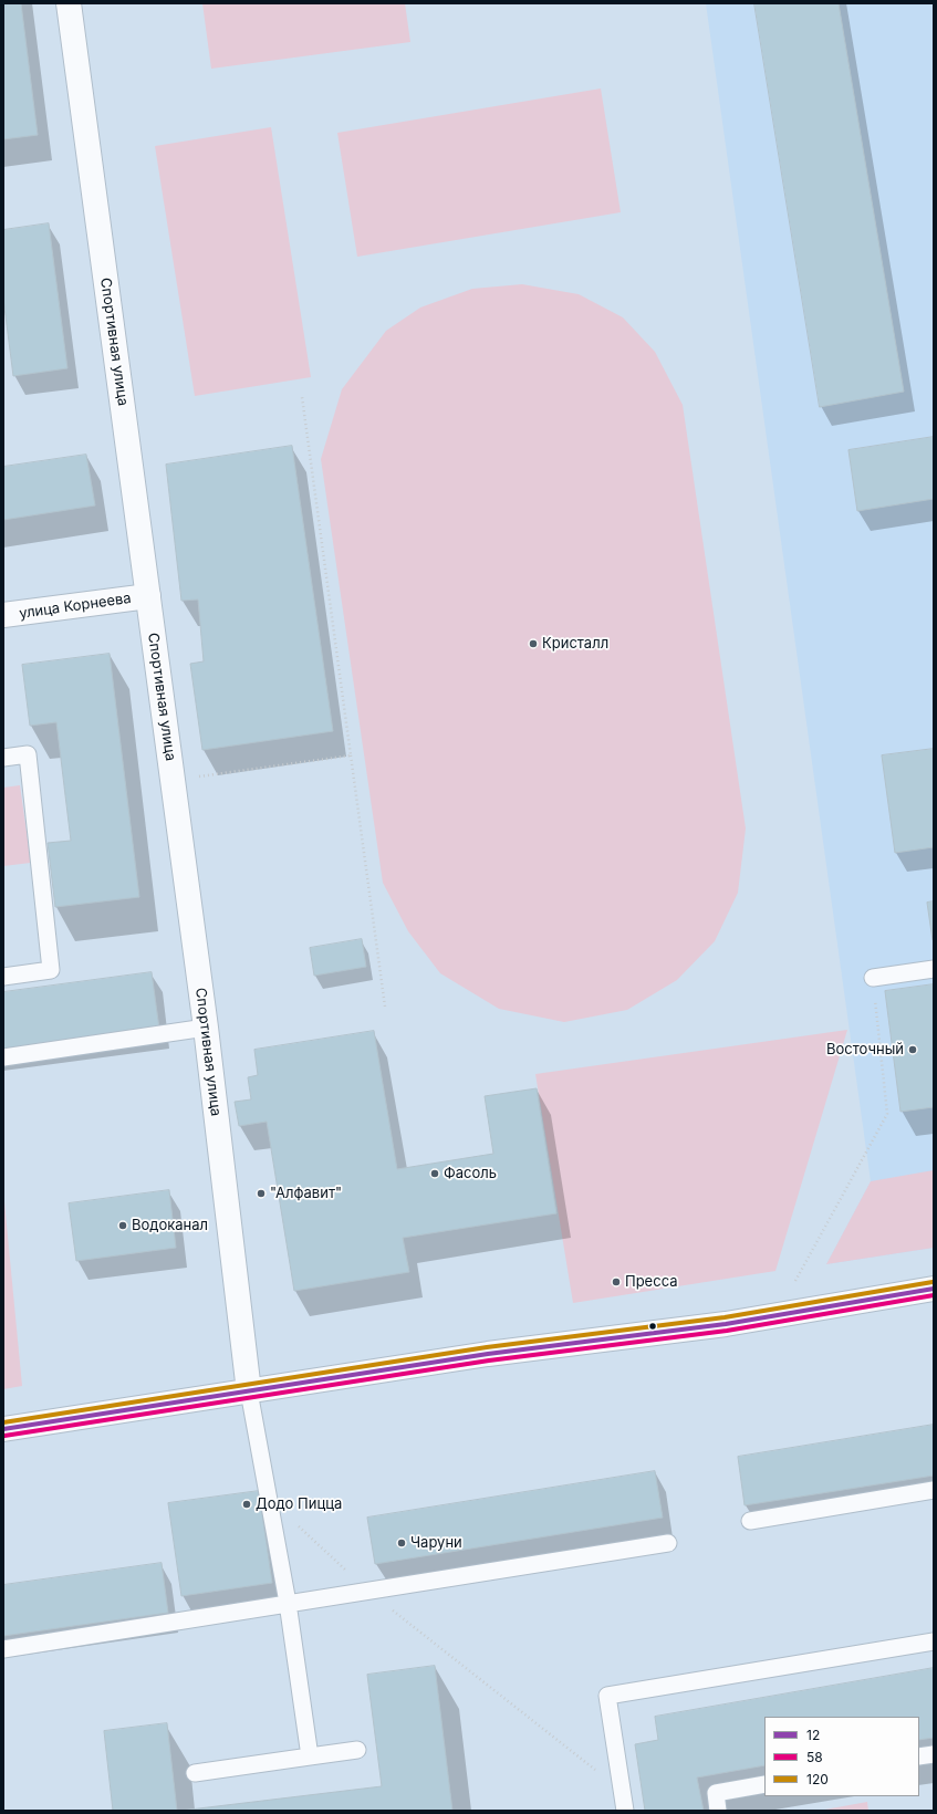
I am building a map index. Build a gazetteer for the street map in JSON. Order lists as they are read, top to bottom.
{
  "streets": {
    "street": ["Спортивная улица", "улица Корнеева"]
  },
  "crossings": [
    ["Спортивная улица", "улица Корнеева"]
  ],
  "places": [
    "Кристалл",
    "Восточный",
    "Фасоль",
    "\"Алфавит\"",
    "Водоканал",
    "Пресса",
    "Додо Пицца",
    "Чаруни"
  ],
  "lines": ["transit line 120", "transit line 12", "transit line 58"],
  "legend": ["12", "58", "120"]
}
